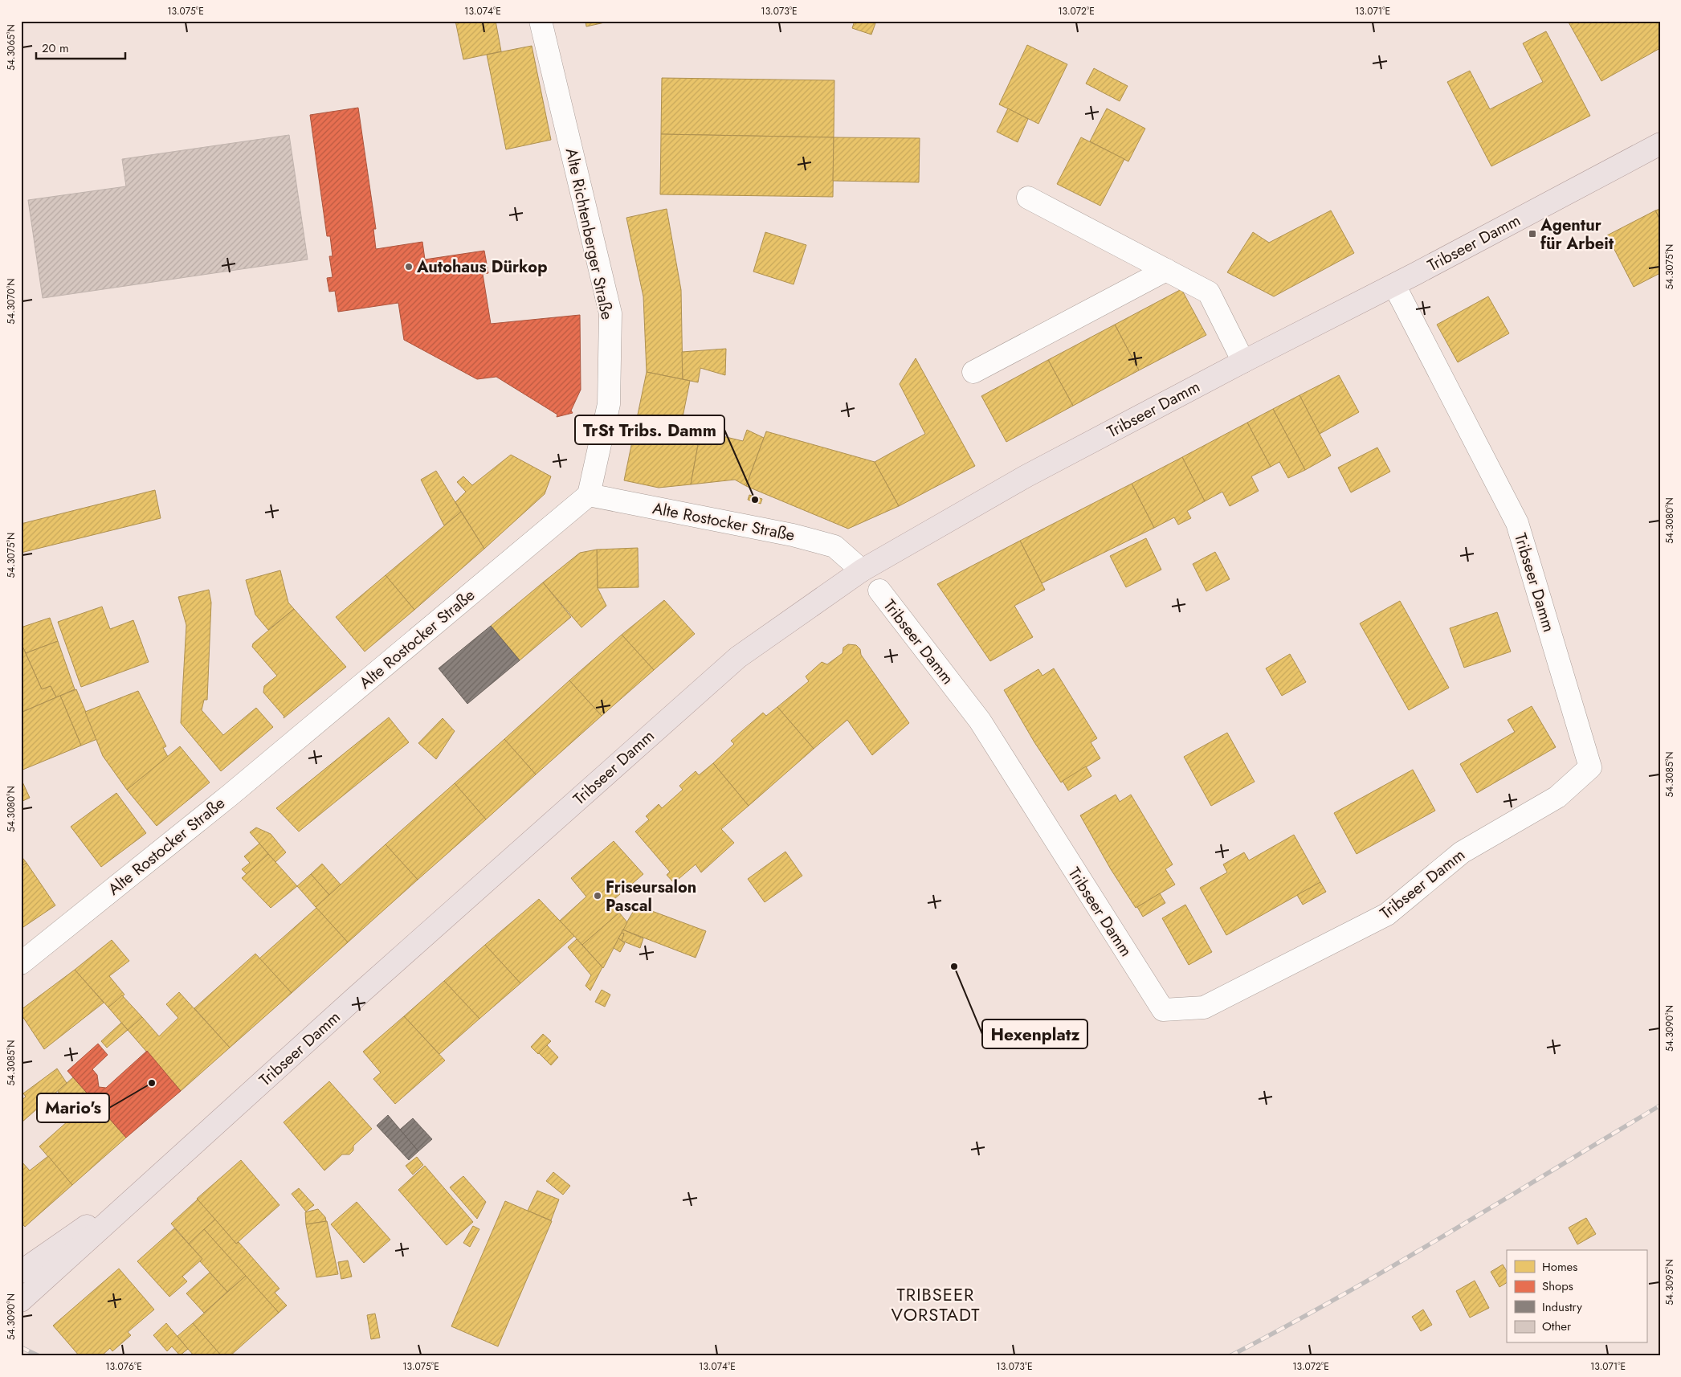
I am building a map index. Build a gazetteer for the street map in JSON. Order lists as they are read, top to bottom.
{
  "streets": {
    "main road": ["Tribseer Damm"],
    "street": ["Alte Richtenberger Straße", "Alte Rostocker Straße"]
  },
  "crossings": [
    ["Alte Richtenberger Straße", "Alte Rostocker Straße"],
    ["Tribseer Damm", "Alte Rostocker Straße"]
  ],
  "districts": ["TRIBSEER VORSTADT"],
  "places": {
    "transit": ["Agentur für Arbeit"],
    "other": [
      "Autohaus Dürkop",
      "TrSt Tribs. Damm",
      "Friseursalon Pascal",
      "Hexenplatz",
      "Mario's"
    ]
  },
  "legend": [
    "Homes",
    "Shops",
    "Industry",
    "Other"
  ],
  "scale_bar": "20 m",
  "coordinates": [
    "13.075°E",
    "13.074°E",
    "13.073°E",
    "13.072°E",
    "13.071°E",
    "54.3065°N",
    "54.3075°N",
    "54.3070°N",
    "54.3080°N",
    "54.3085°N",
    "54.3090°N",
    "54.3095°N",
    "13.076°E"
  ]
}
